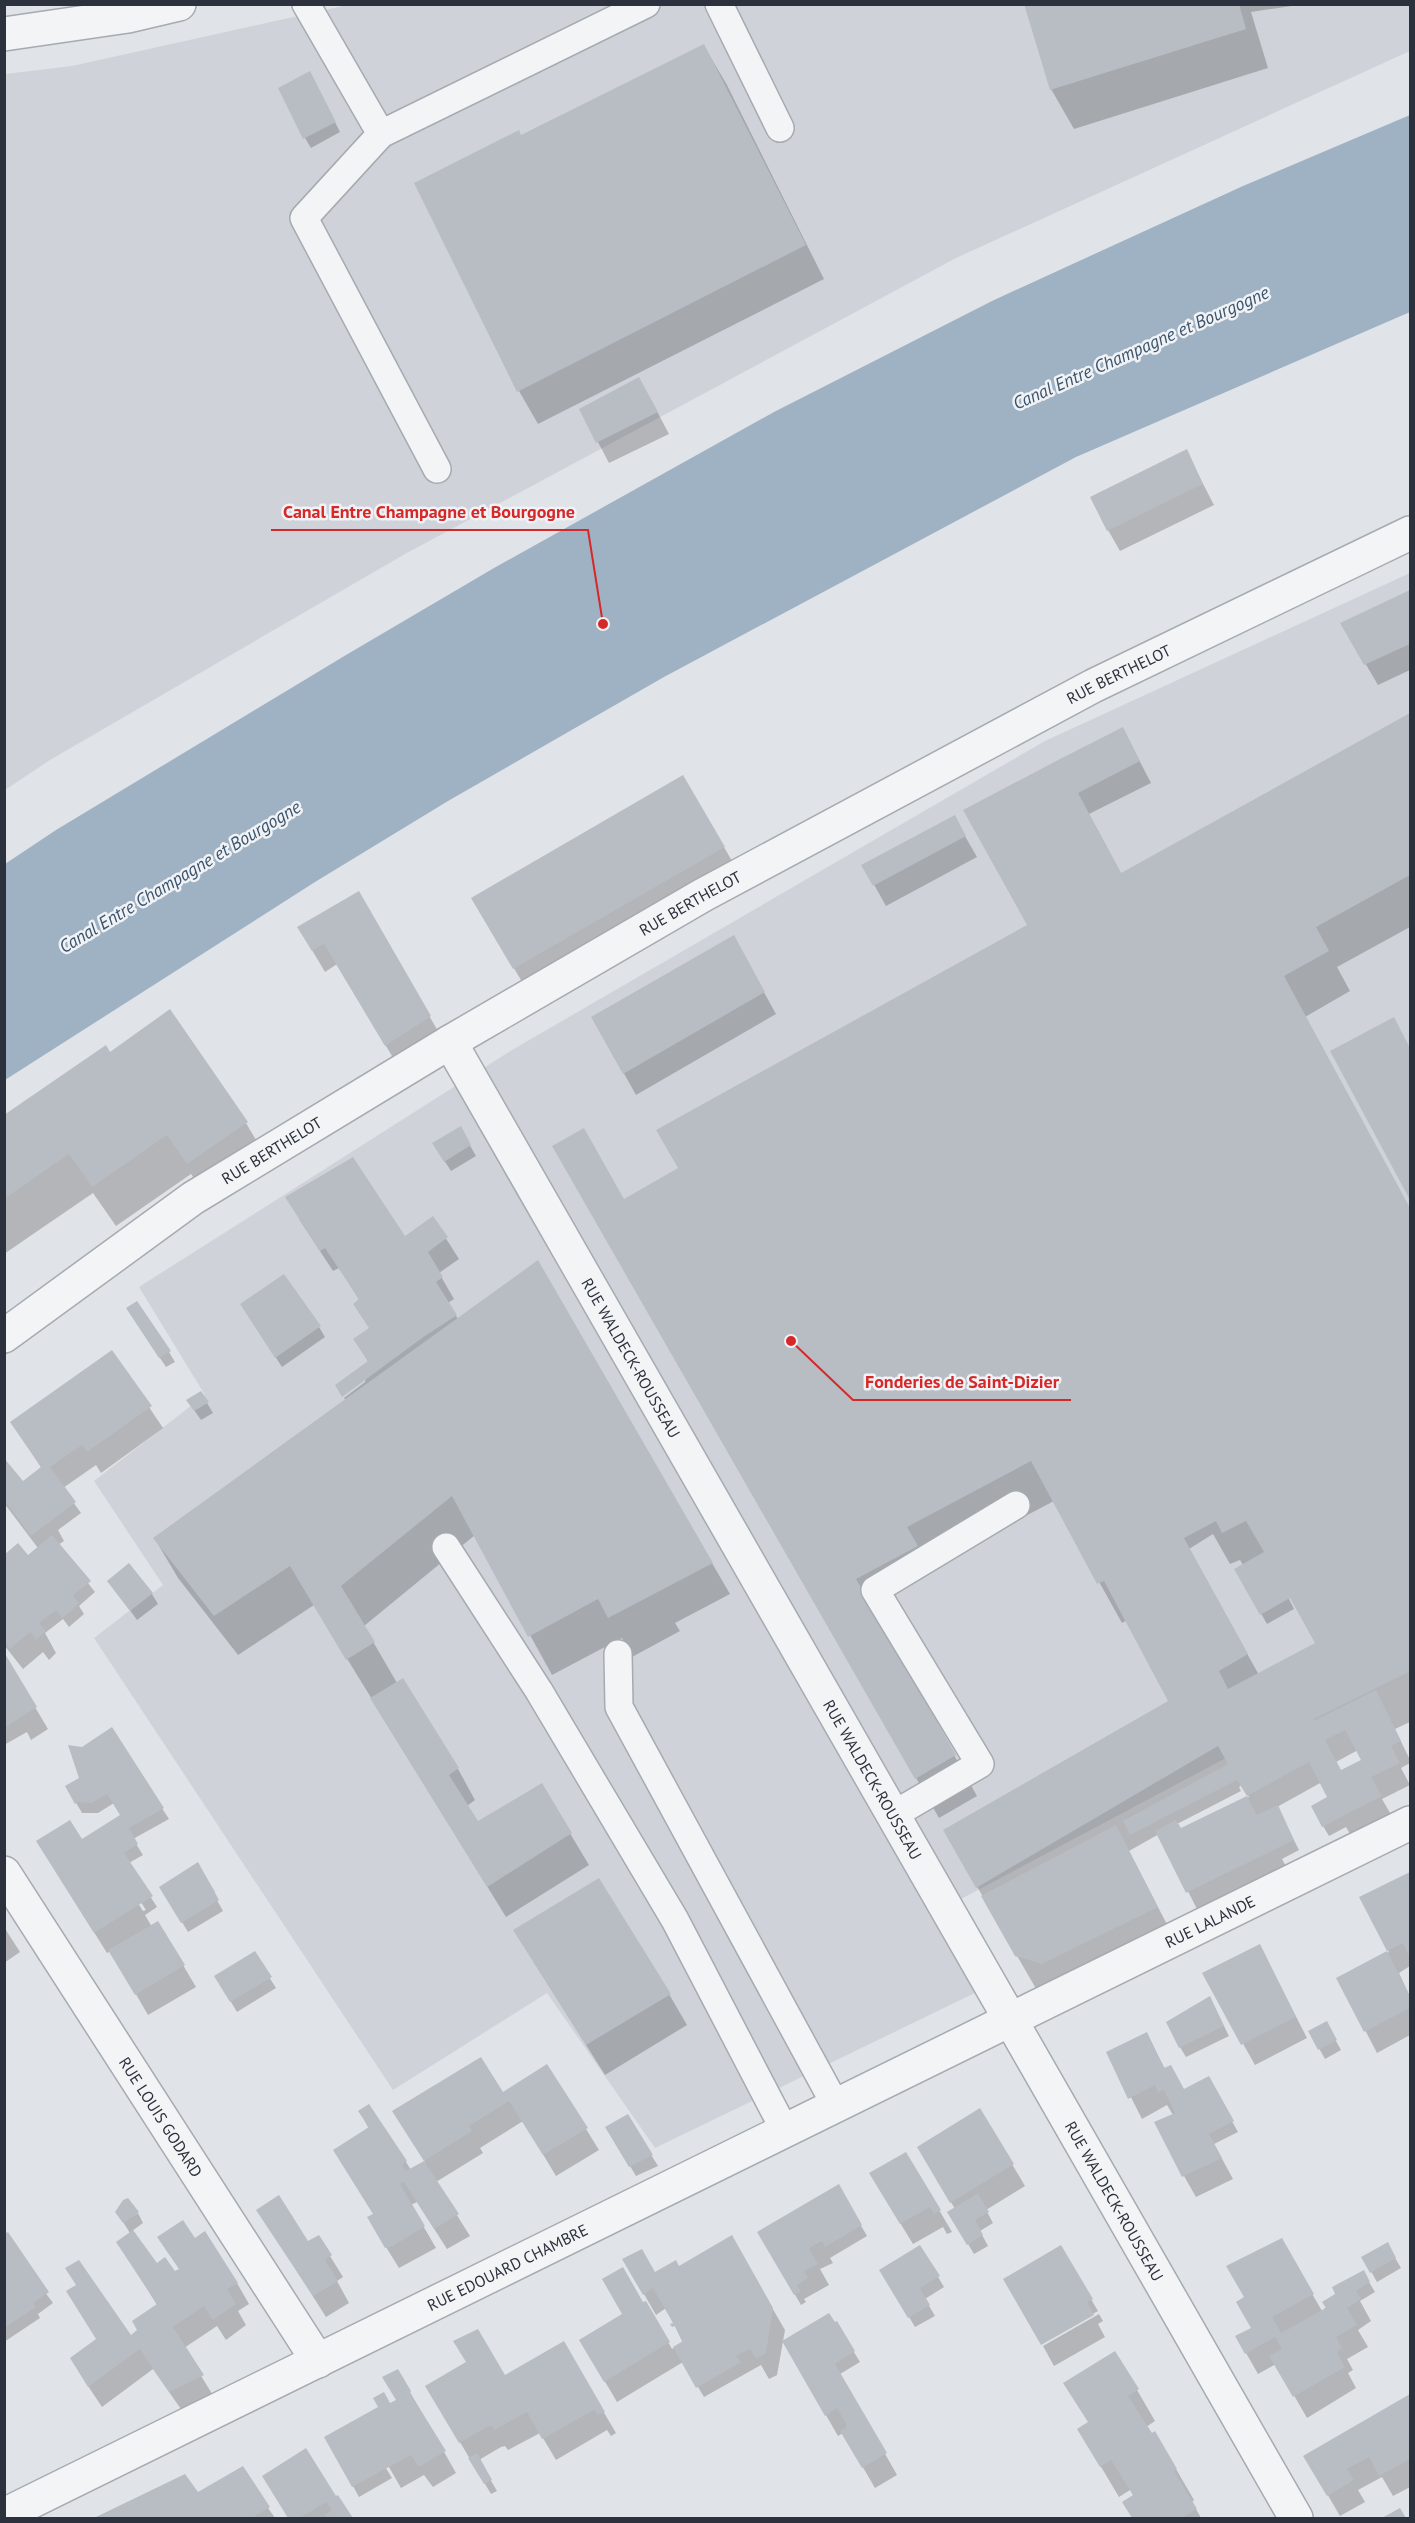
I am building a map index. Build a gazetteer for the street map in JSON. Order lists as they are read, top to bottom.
{
  "streets": {
    "street": [
      "RUE BERTHELOT",
      "RUE WALDECK-ROUSSEAU",
      "RUE LALANDE",
      "RUE LOUIS GODARD",
      "RUE EDOUARD CHAMBRE"
    ]
  },
  "crossings": [
    ["RUE BERTHELOT", "RUE WALDECK-ROUSSEAU"],
    ["RUE WALDECK-ROUSSEAU", "RUE LALANDE"],
    ["RUE WALDECK-ROUSSEAU", "RUE EDOUARD CHAMBRE"],
    ["RUE LALANDE", "RUE EDOUARD CHAMBRE"],
    ["RUE LOUIS GODARD", "RUE EDOUARD CHAMBRE"]
  ],
  "water": ["Canal Entre Champagne et Bourgogne"],
  "places": ["Canal Entre Champagne et Bourgogne", "Fonderies de Saint-Dizier"]
}
